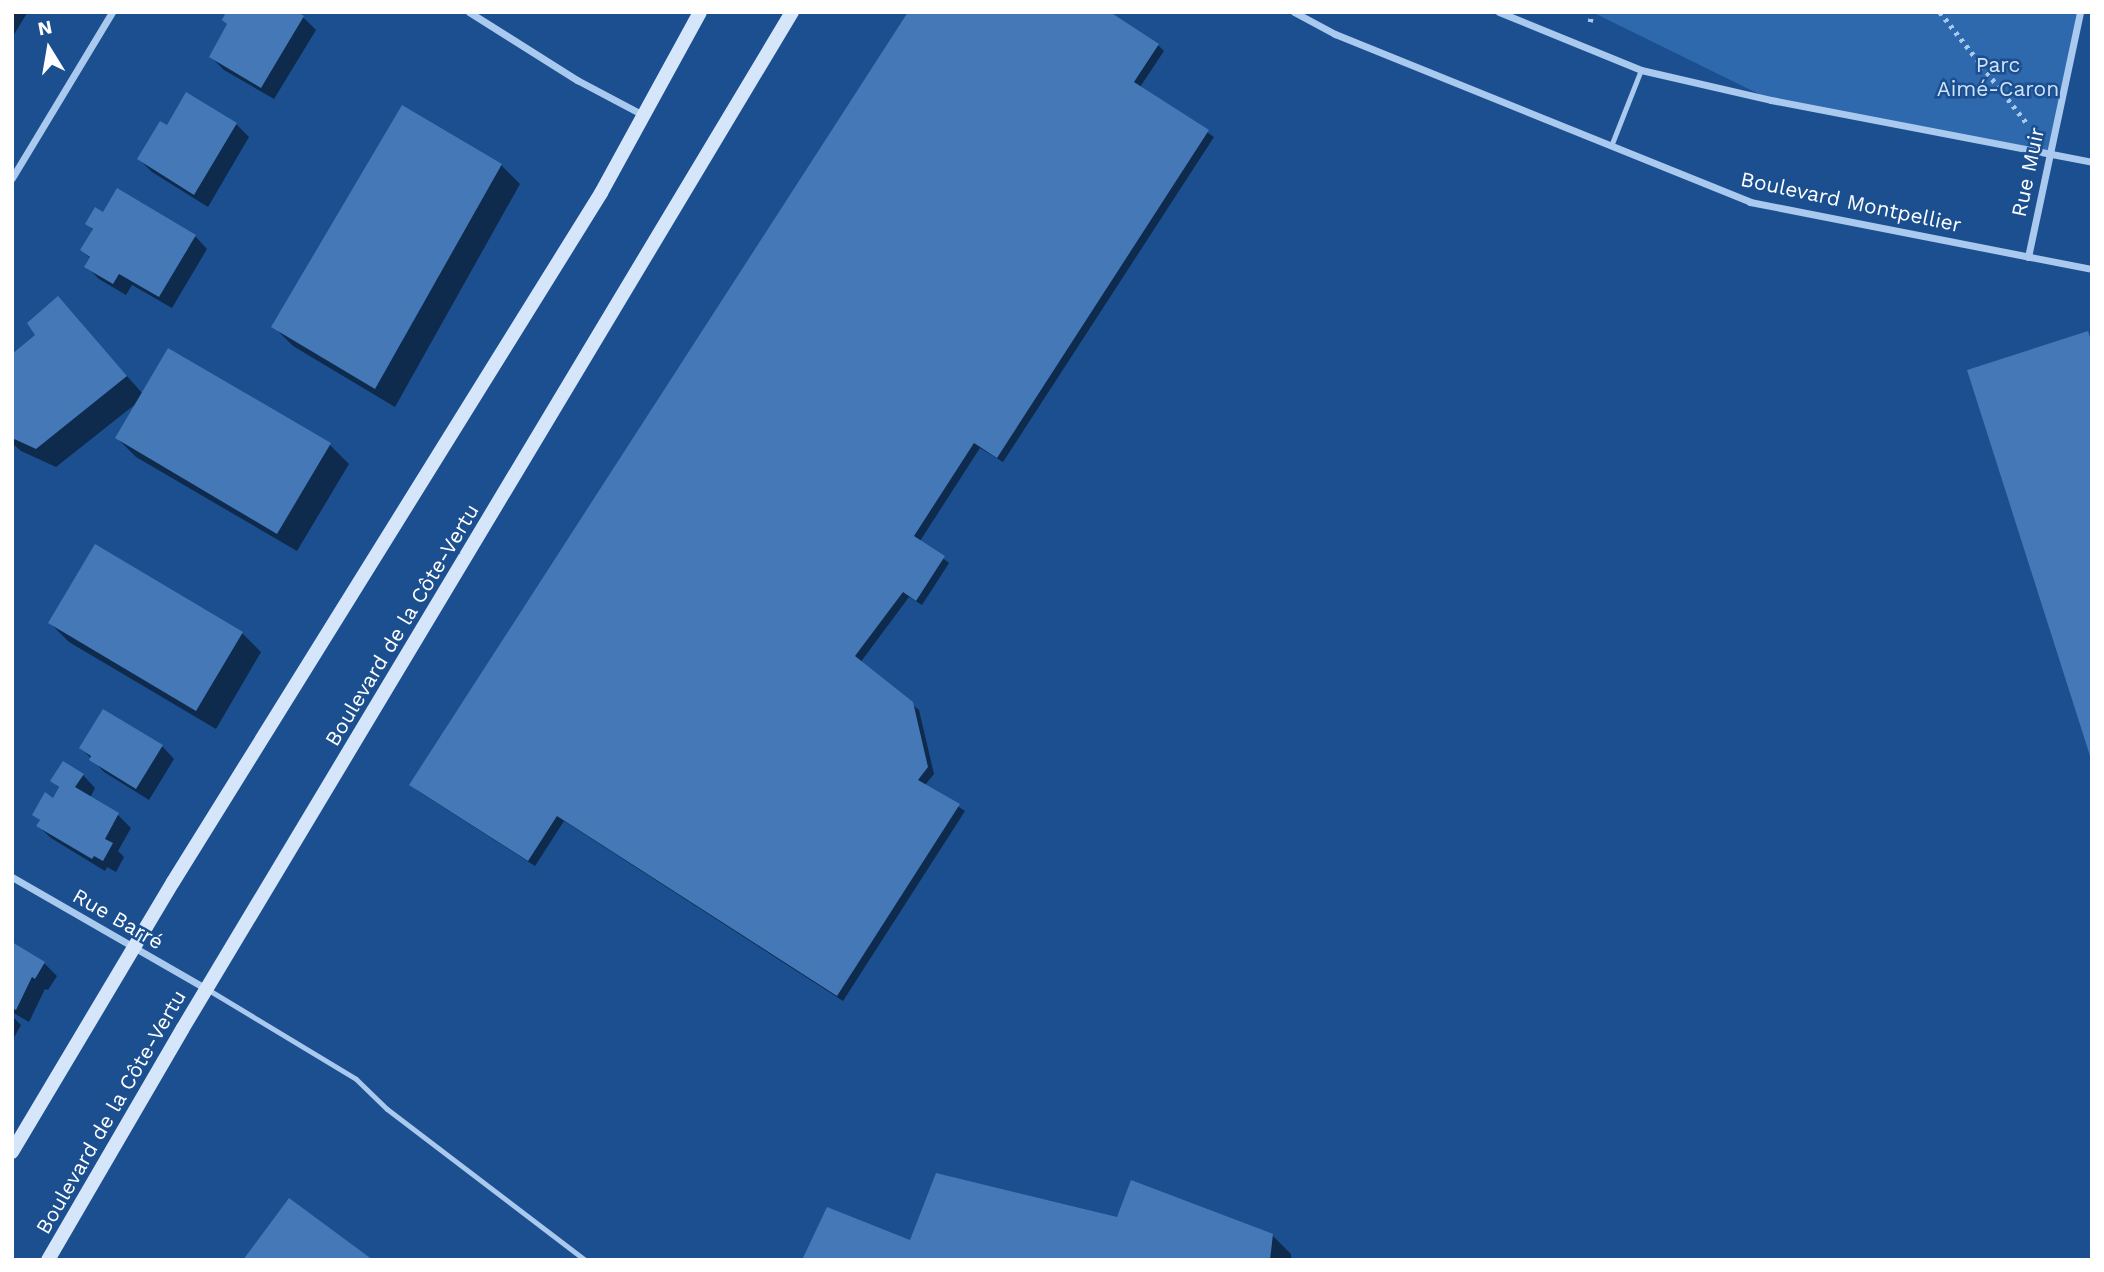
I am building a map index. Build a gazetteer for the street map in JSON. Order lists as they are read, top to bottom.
{
  "streets": {
    "main road": ["Boulevard de la Côte-Vertu"],
    "street": ["Rue Muir", "Boulevard Montpellier", "Rue Barré"]
  },
  "crossings": [
    ["Rue Muir", "Boulevard Montpellier"],
    ["Boulevard de la Côte-Vertu", "Rue Barré"]
  ],
  "parks": ["Parc Aimé-Caron"],
  "north": "top"
}
